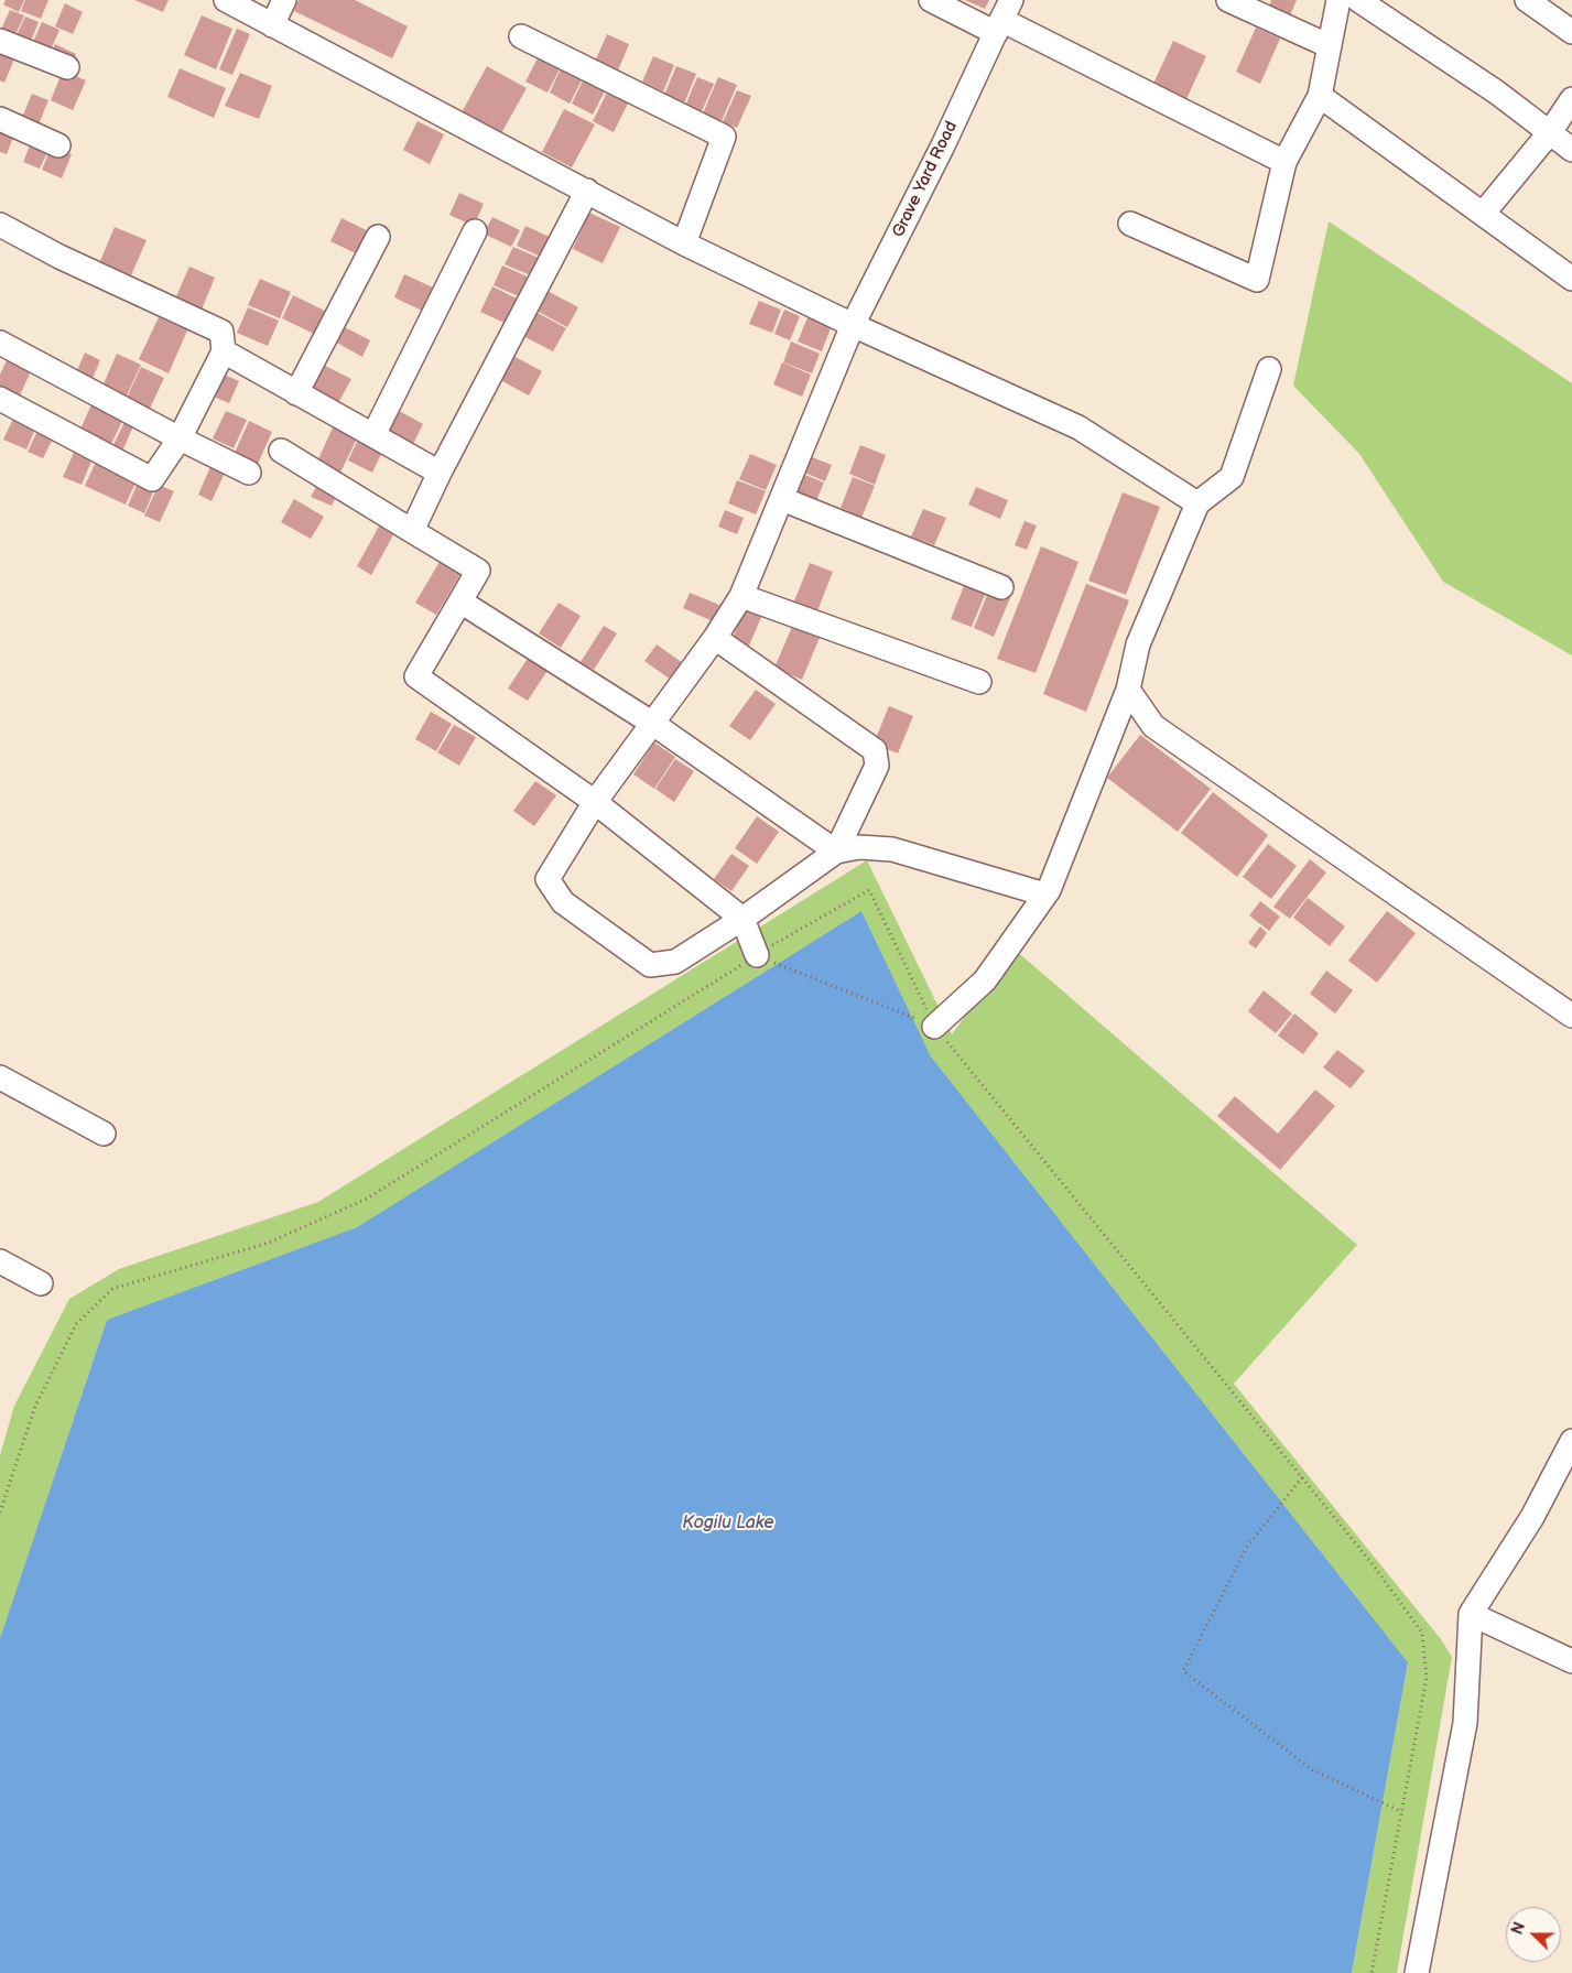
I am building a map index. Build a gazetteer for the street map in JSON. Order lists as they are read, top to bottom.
{
  "streets": {
    "street": ["Grave Yard Road"]
  },
  "water": ["Kogilu Lake"],
  "north": "left"
}
